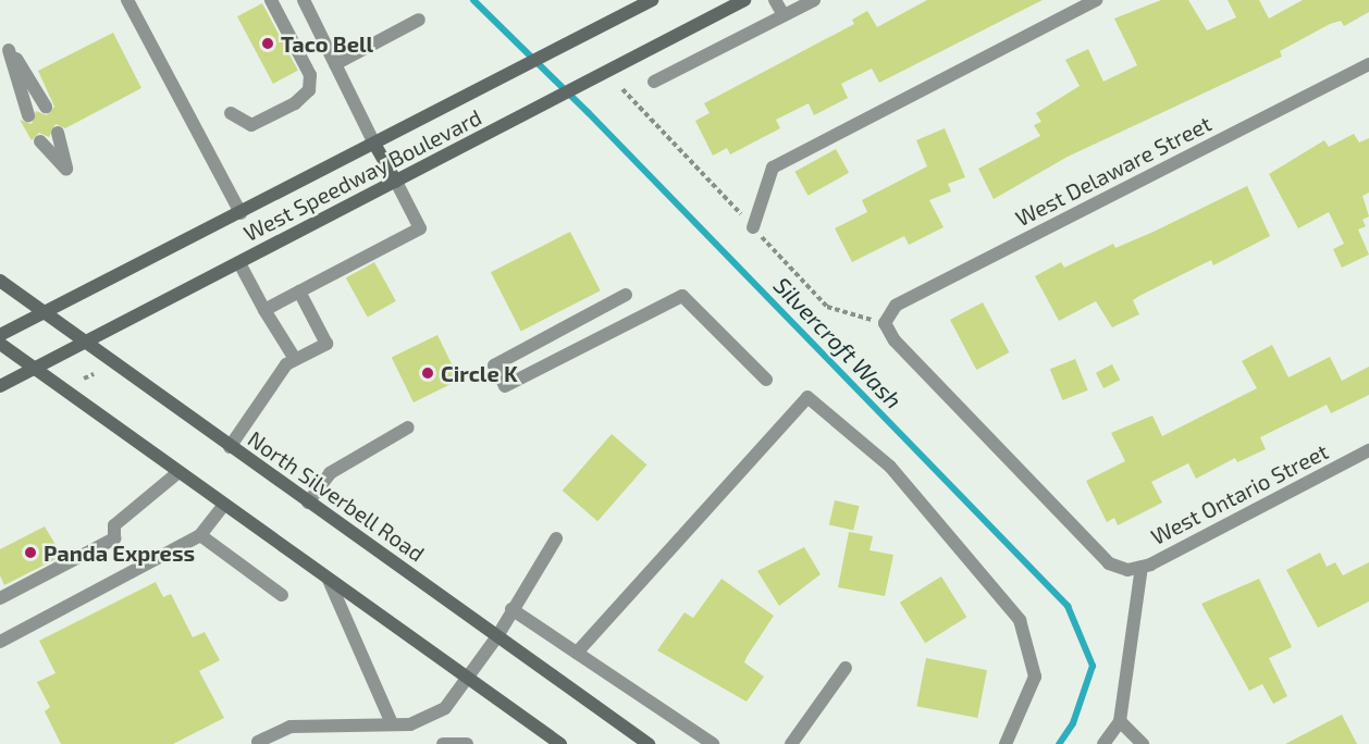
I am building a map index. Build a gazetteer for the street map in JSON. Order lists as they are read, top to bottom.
{
  "streets": {
    "main road": ["West Speedway Boulevard", "North Silverbell Road"],
    "street": ["West Delaware Street", "West Ontario Street"]
  },
  "crossings": [
    ["West Delaware Street", "West Ontario Street"],
    ["West Speedway Boulevard", "North Silverbell Road"]
  ],
  "water": ["Silvercroft Wash"],
  "places": ["Taco Bell", "Circle K", "Panda Express"]
}
